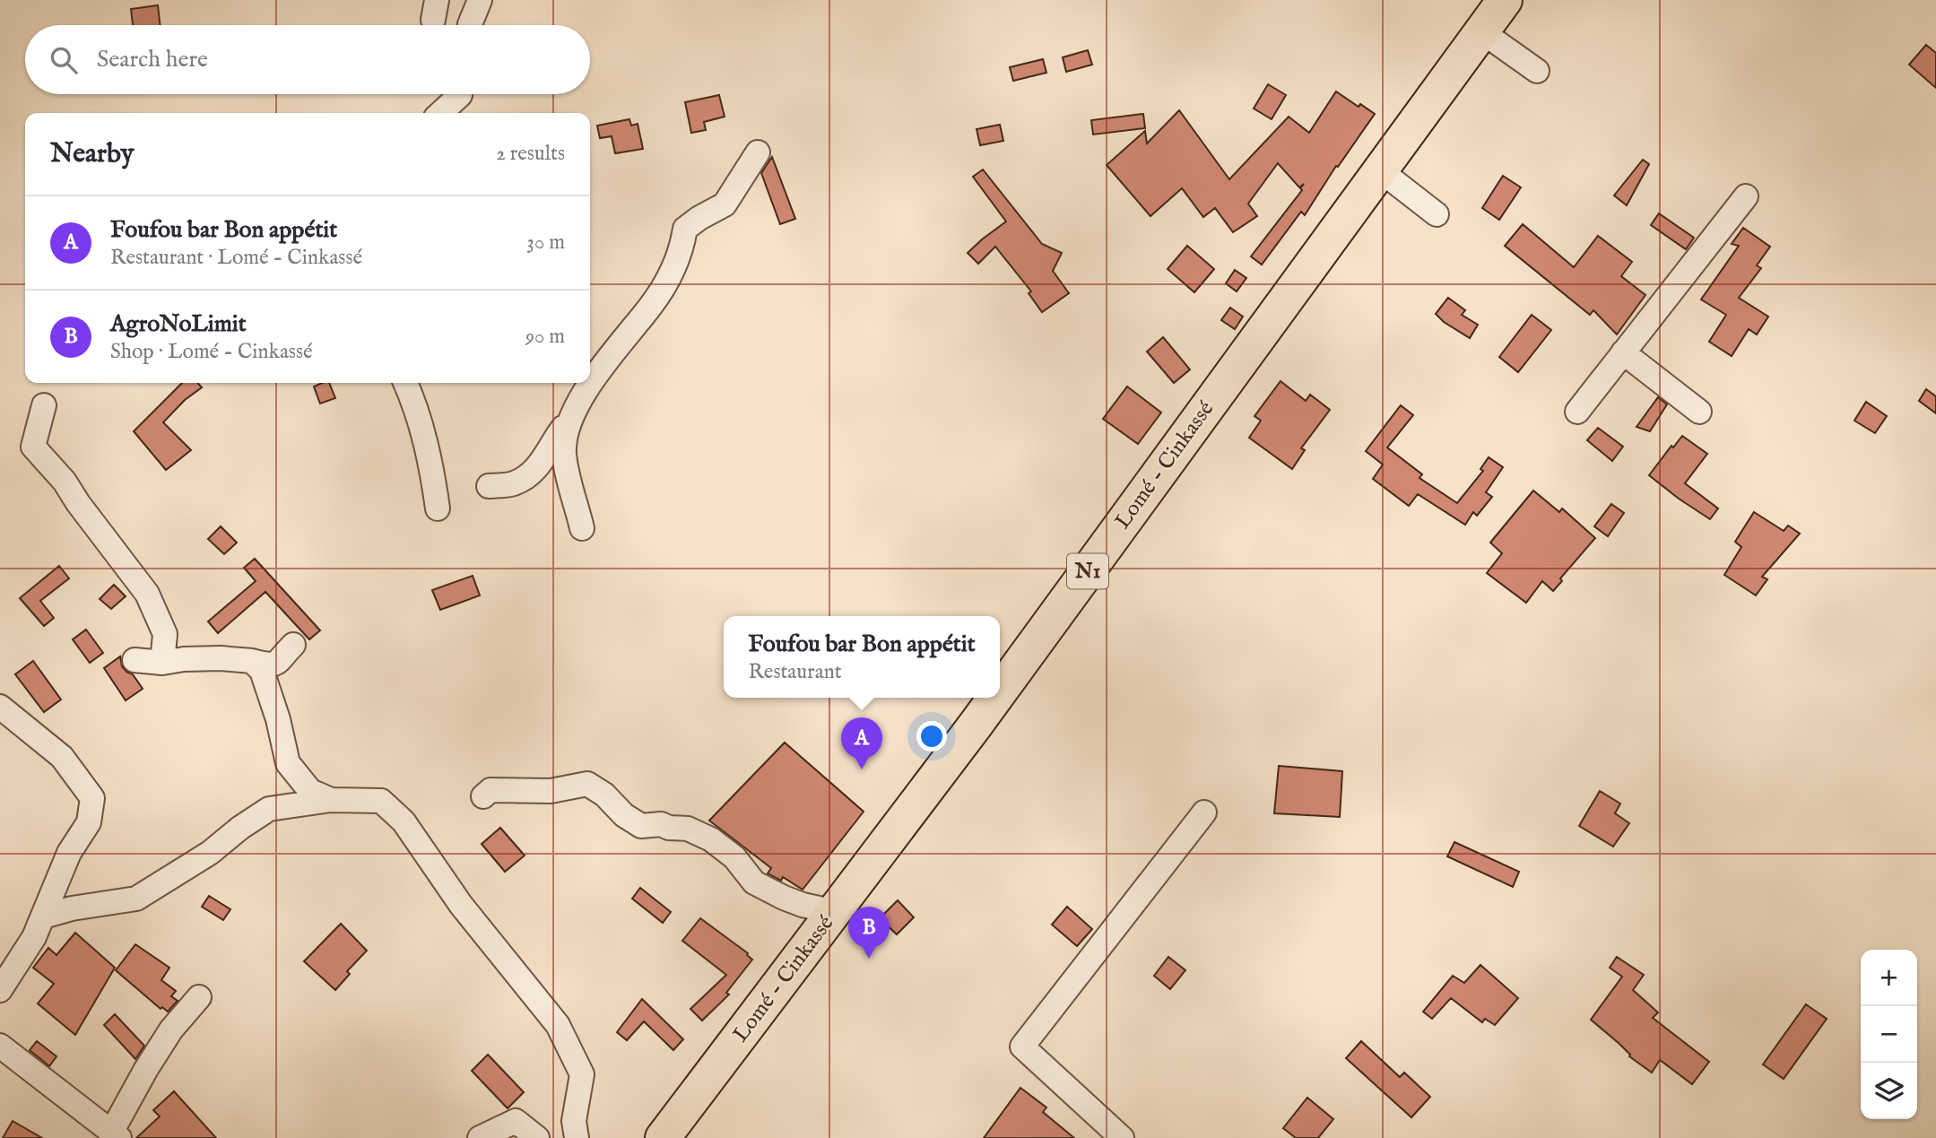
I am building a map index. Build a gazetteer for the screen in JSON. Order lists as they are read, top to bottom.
{
  "streets": {
    "highway": ["Lomé - Cinkassé", "N1"]
  },
  "page": {
    "search": "Search here",
    "heading": ["Nearby", "2 results"],
    "list": [
      {
        "mark": "A",
        "name": "Foufou bar Bon appétit",
        "note": "Restaurant · Lomé - Cinkassé",
        "value": "30 m"
      },
      {
        "mark": "B",
        "name": "AgroNoLimit",
        "note": "Shop · Lomé - Cinkassé",
        "value": "90 m"
      }
    ],
    "popup": ["Foufou bar Bon appétit", "Restaurant"],
    "pins": ["A", "B"],
    "map_buttons": ["+", "−"]
  }
}
